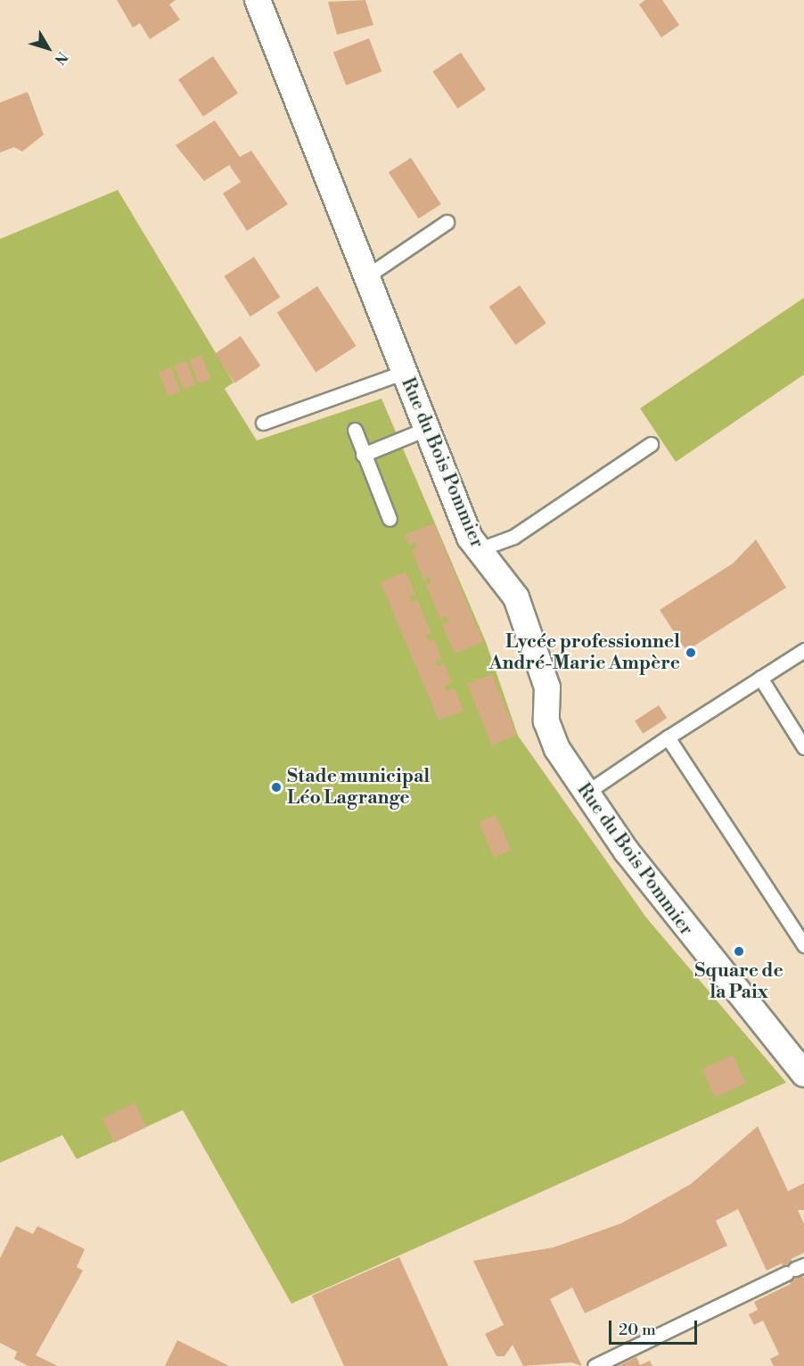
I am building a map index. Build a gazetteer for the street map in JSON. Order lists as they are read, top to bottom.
{
  "streets": {
    "street": ["Rue du Bois Pommier"]
  },
  "places": ["Lycée professionnel André-Marie Ampère", "Stade municipal Léo Lagrange", "Square de la Paix"],
  "scale_bar": "20 m",
  "north": "bottom right"
}
